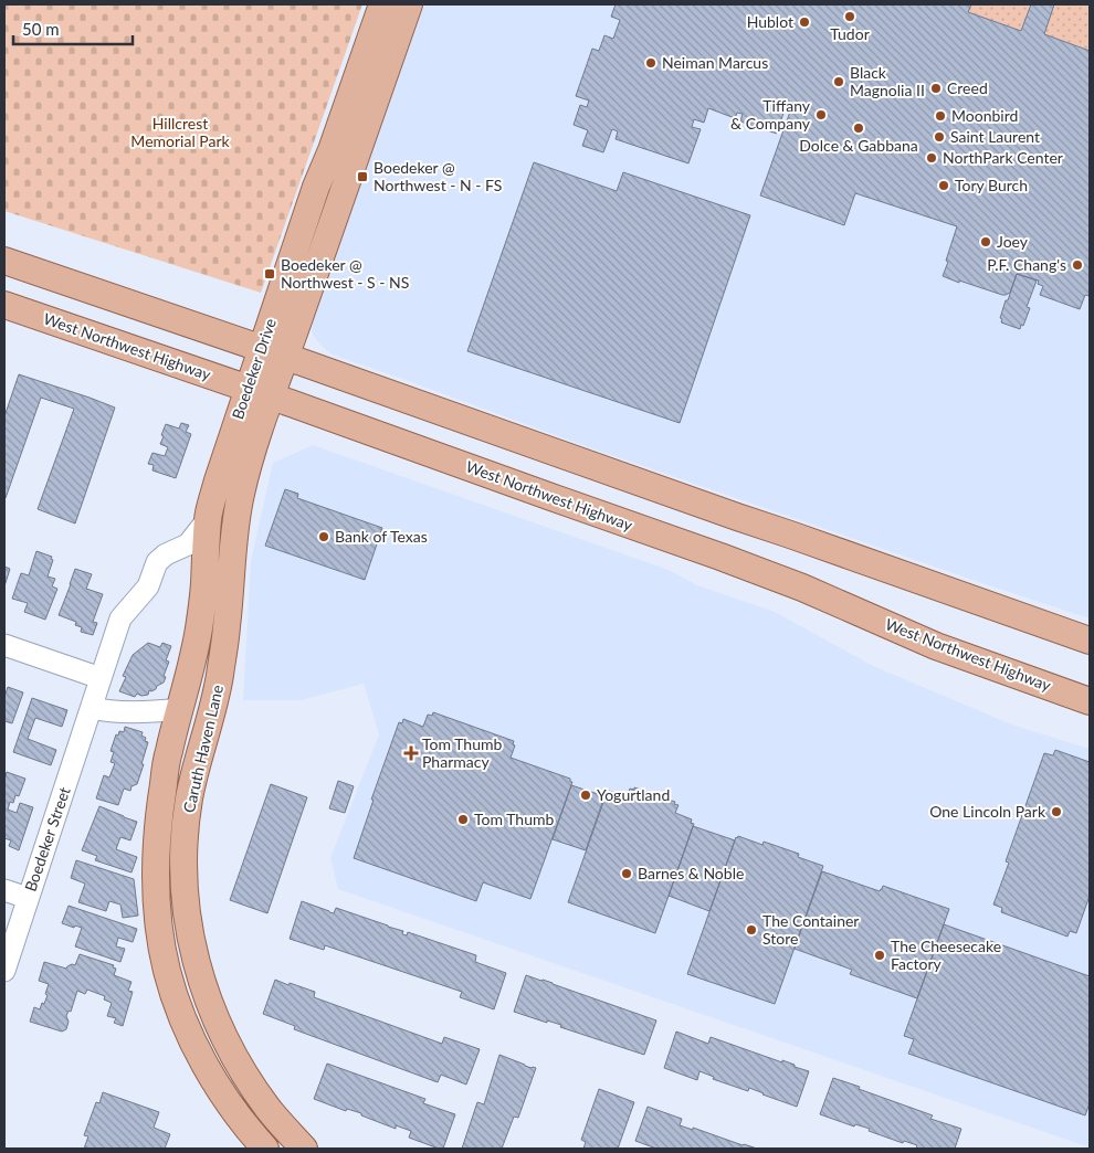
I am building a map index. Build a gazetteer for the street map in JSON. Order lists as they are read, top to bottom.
{
  "streets": {
    "main road": ["West Northwest Highway", "Boedeker Drive", "Caruth Haven Lane"],
    "street": ["Boedeker Street"]
  },
  "crossings": [
    ["West Northwest Highway", "Boedeker Drive"],
    ["West Northwest Highway", "Caruth Haven Lane"],
    ["Boedeker Drive", "Caruth Haven Lane"],
    ["Boedeker Drive", "Boedeker Street"]
  ],
  "parks": ["Hillcrest Memorial Park"],
  "places": {
    "other": [
      "Tudor",
      "Hublot",
      "Neiman Marcus",
      "Black Magnolia II",
      "Creed",
      "Tiffany & Company",
      "Moonbird",
      "Dolce & Gabbana",
      "Saint Laurent",
      "NorthPark Center",
      "Tory Burch",
      "Joey",
      "P.F. Chang's",
      "Bank of Texas",
      "Yogurtland",
      "One Lincoln Park",
      "Tom Thumb",
      "Barnes & Noble",
      "The Container Store",
      "The Cheesecake Factory"
    ],
    "transit": ["Boedeker @ Northwest - N - FS", "Boedeker @ Northwest - S - NS"],
    "health": ["Tom Thumb Pharmacy"]
  },
  "scale_bar": "50 m"
}
